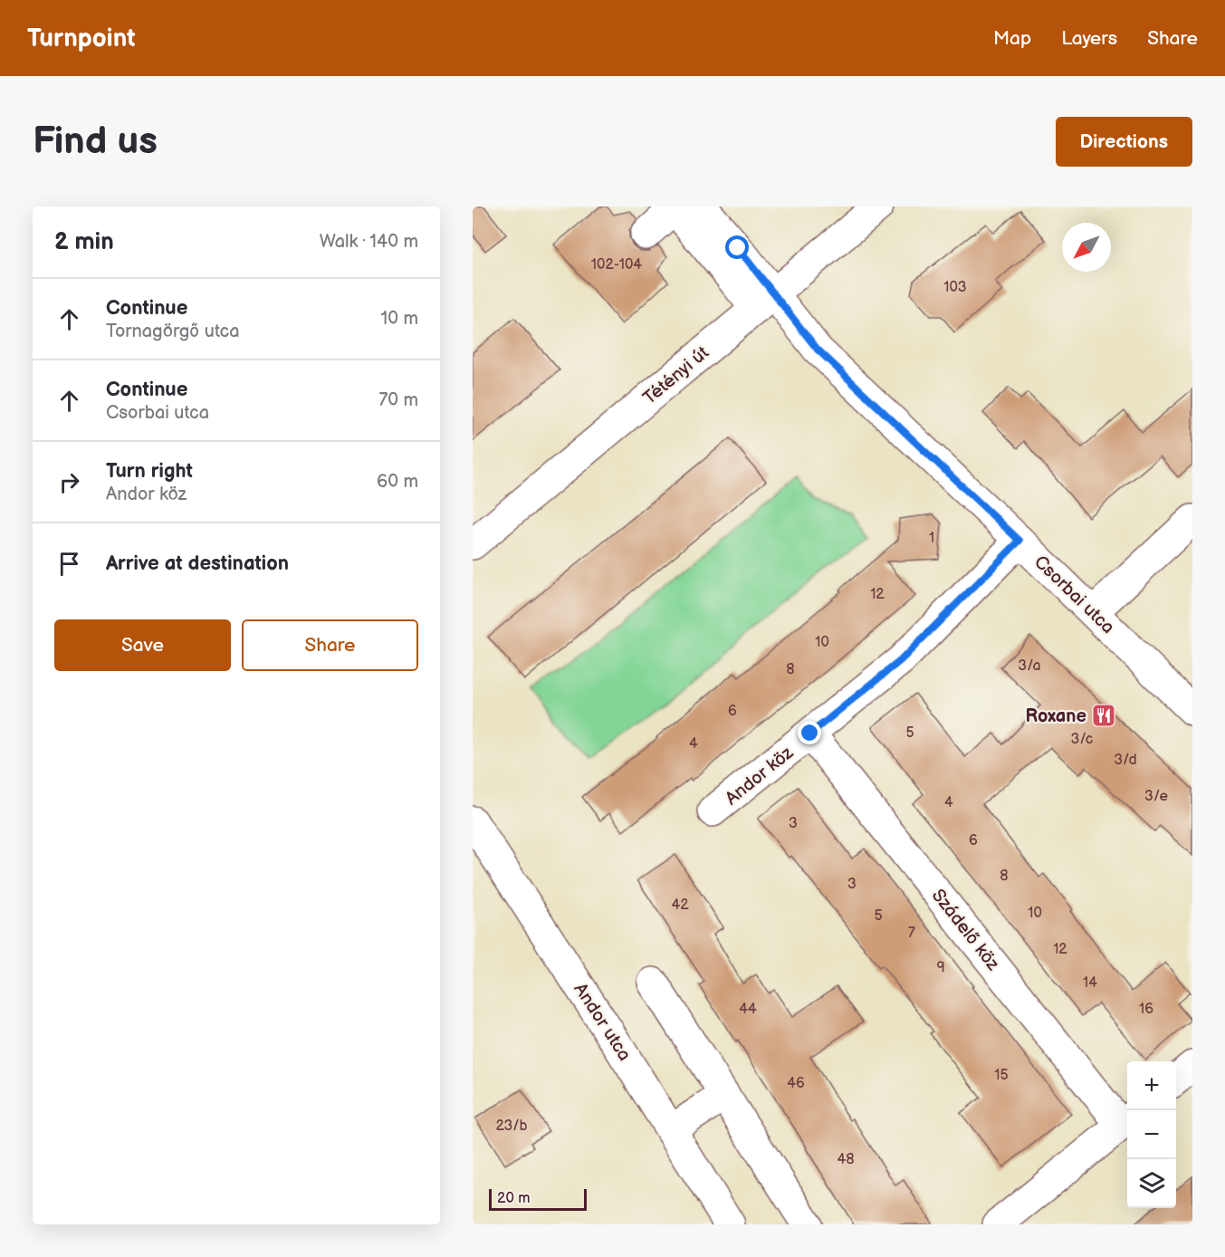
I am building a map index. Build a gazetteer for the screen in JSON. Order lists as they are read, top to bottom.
{
  "streets": {
    "street": [
      "Tétényi út",
      "Csorbai utca",
      "Andor köz",
      "Szádelő köz",
      "Andor utca"
    ]
  },
  "crossings": [
    ["Tétényi út", "Csorbai utca"],
    ["Csorbai utca", "Andor köz"],
    ["Andor köz", "Szádelő köz"]
  ],
  "places": {
    "restaurant": ["Roxane"]
  },
  "house_numbers": [
    "102-104",
    "103",
    "1",
    "12",
    "10",
    "3/a",
    "8",
    "6",
    "5",
    "3/c",
    "4",
    "3/d",
    "3/e",
    "4",
    "3",
    "6",
    "8",
    "3",
    "42",
    "10",
    "5",
    "7",
    "12",
    "9",
    "14",
    "44",
    "16",
    "15",
    "46",
    "23/b",
    "48"
  ],
  "scale_bar": "20 m",
  "north": "bottom left",
  "page": {
    "header": "Turnpoint",
    "nav": ["Map", "Layers", "Share"],
    "buttons": [
      "Directions",
      ["Save", "Share"]
    ],
    "title": "Find us",
    "heading": ["2 min", "Walk · 140 m"],
    "list": [
      ["Continue", "Tornagörgő utca", "10 m"],
      ["Continue", "Csorbai utca", "70 m"],
      ["Turn right", "Andor köz", "60 m"],
      "Arrive at destination"
    ],
    "map_buttons": ["+", "−"],
    "scale": "20 m"
  }
}
